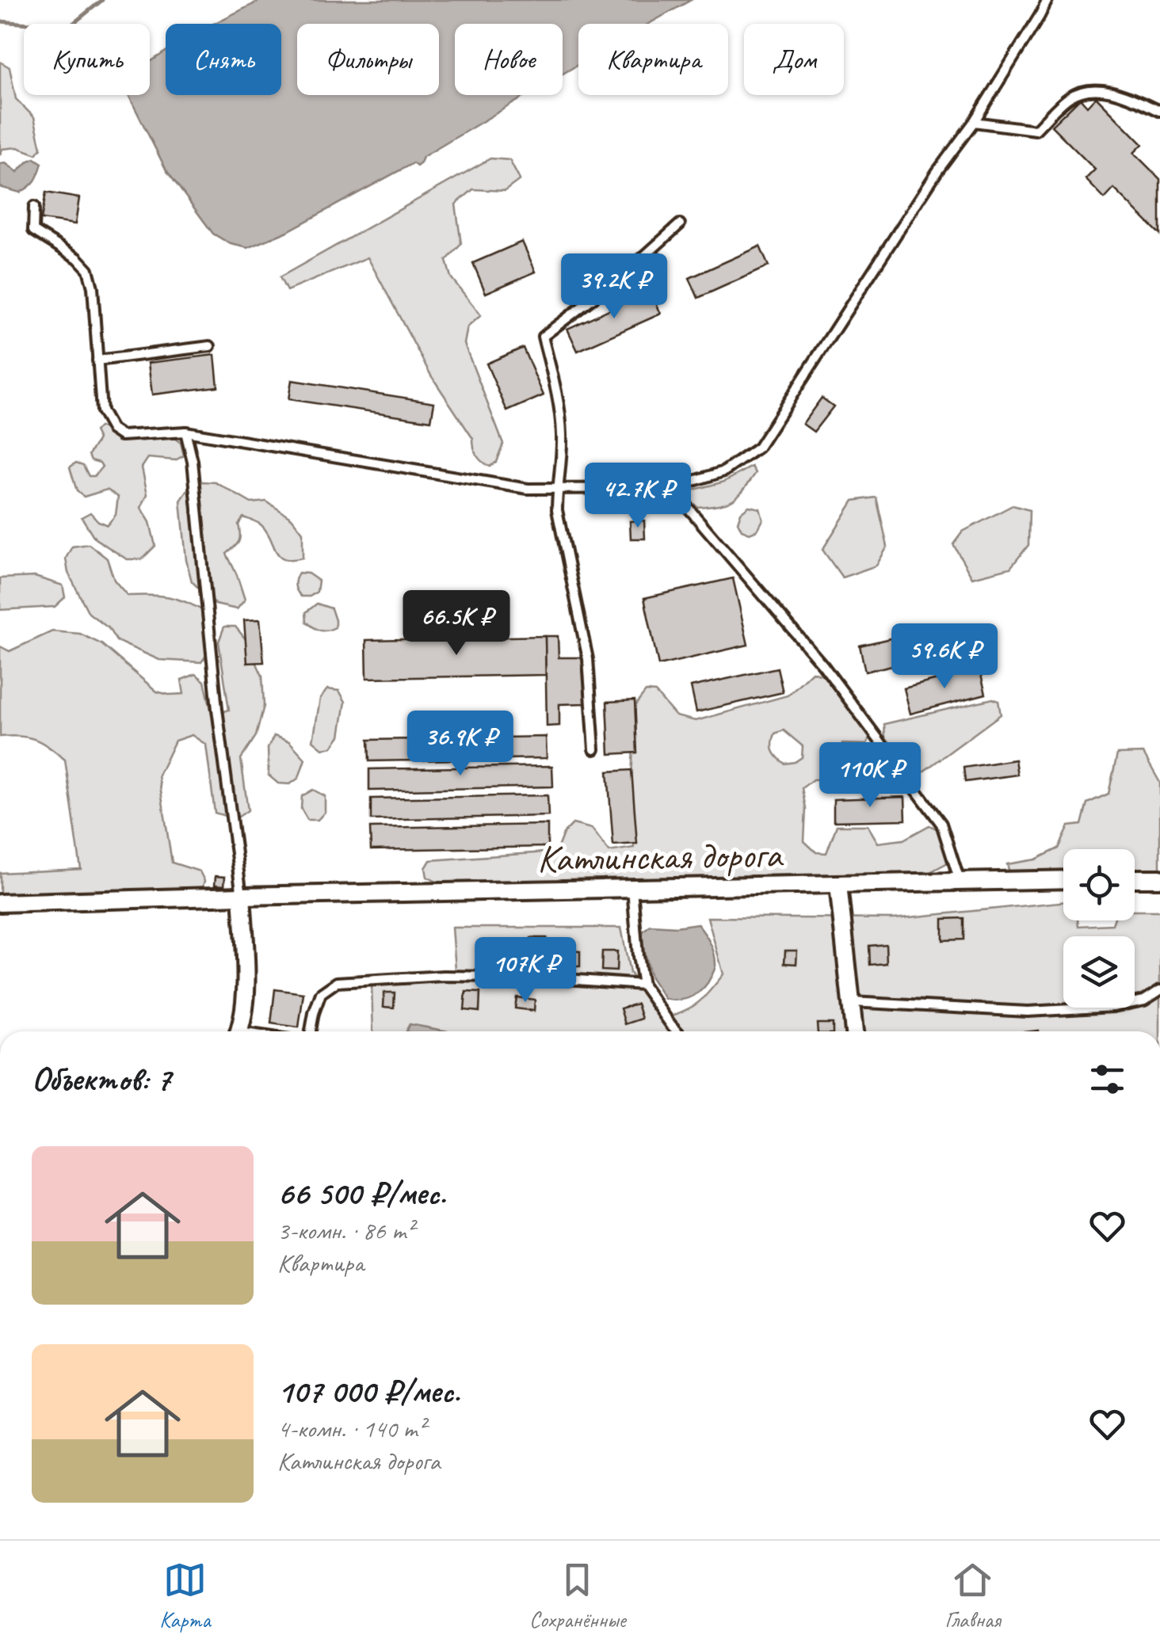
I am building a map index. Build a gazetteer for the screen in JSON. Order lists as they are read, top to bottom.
{
  "streets": {
    "street": ["Катлинская дорога"]
  },
  "page": {
    "chip": [
      "Купить",
      "Снять",
      "Фильтры",
      "Новое",
      "Квартира",
      "Дом"
    ],
    "price": [
      "39.2K ₽",
      "42.7K ₽",
      "66.5K ₽",
      "59.6K ₽",
      "36.9K ₽",
      "110K ₽",
      "107K ₽"
    ],
    "heading": "Объектов: 7",
    "list": [
      {
        "name": "66 500 ₽/мес.",
        "note": "3-комн. · 86 m² · Квартира"
      },
      {
        "name": "107 000 ₽/мес.",
        "note": "4-комн. · 140 m² · Катлинская дорога"
      }
    ],
    "tabs": ["Карта", "Сохранённые", "Главная"]
  }
}
